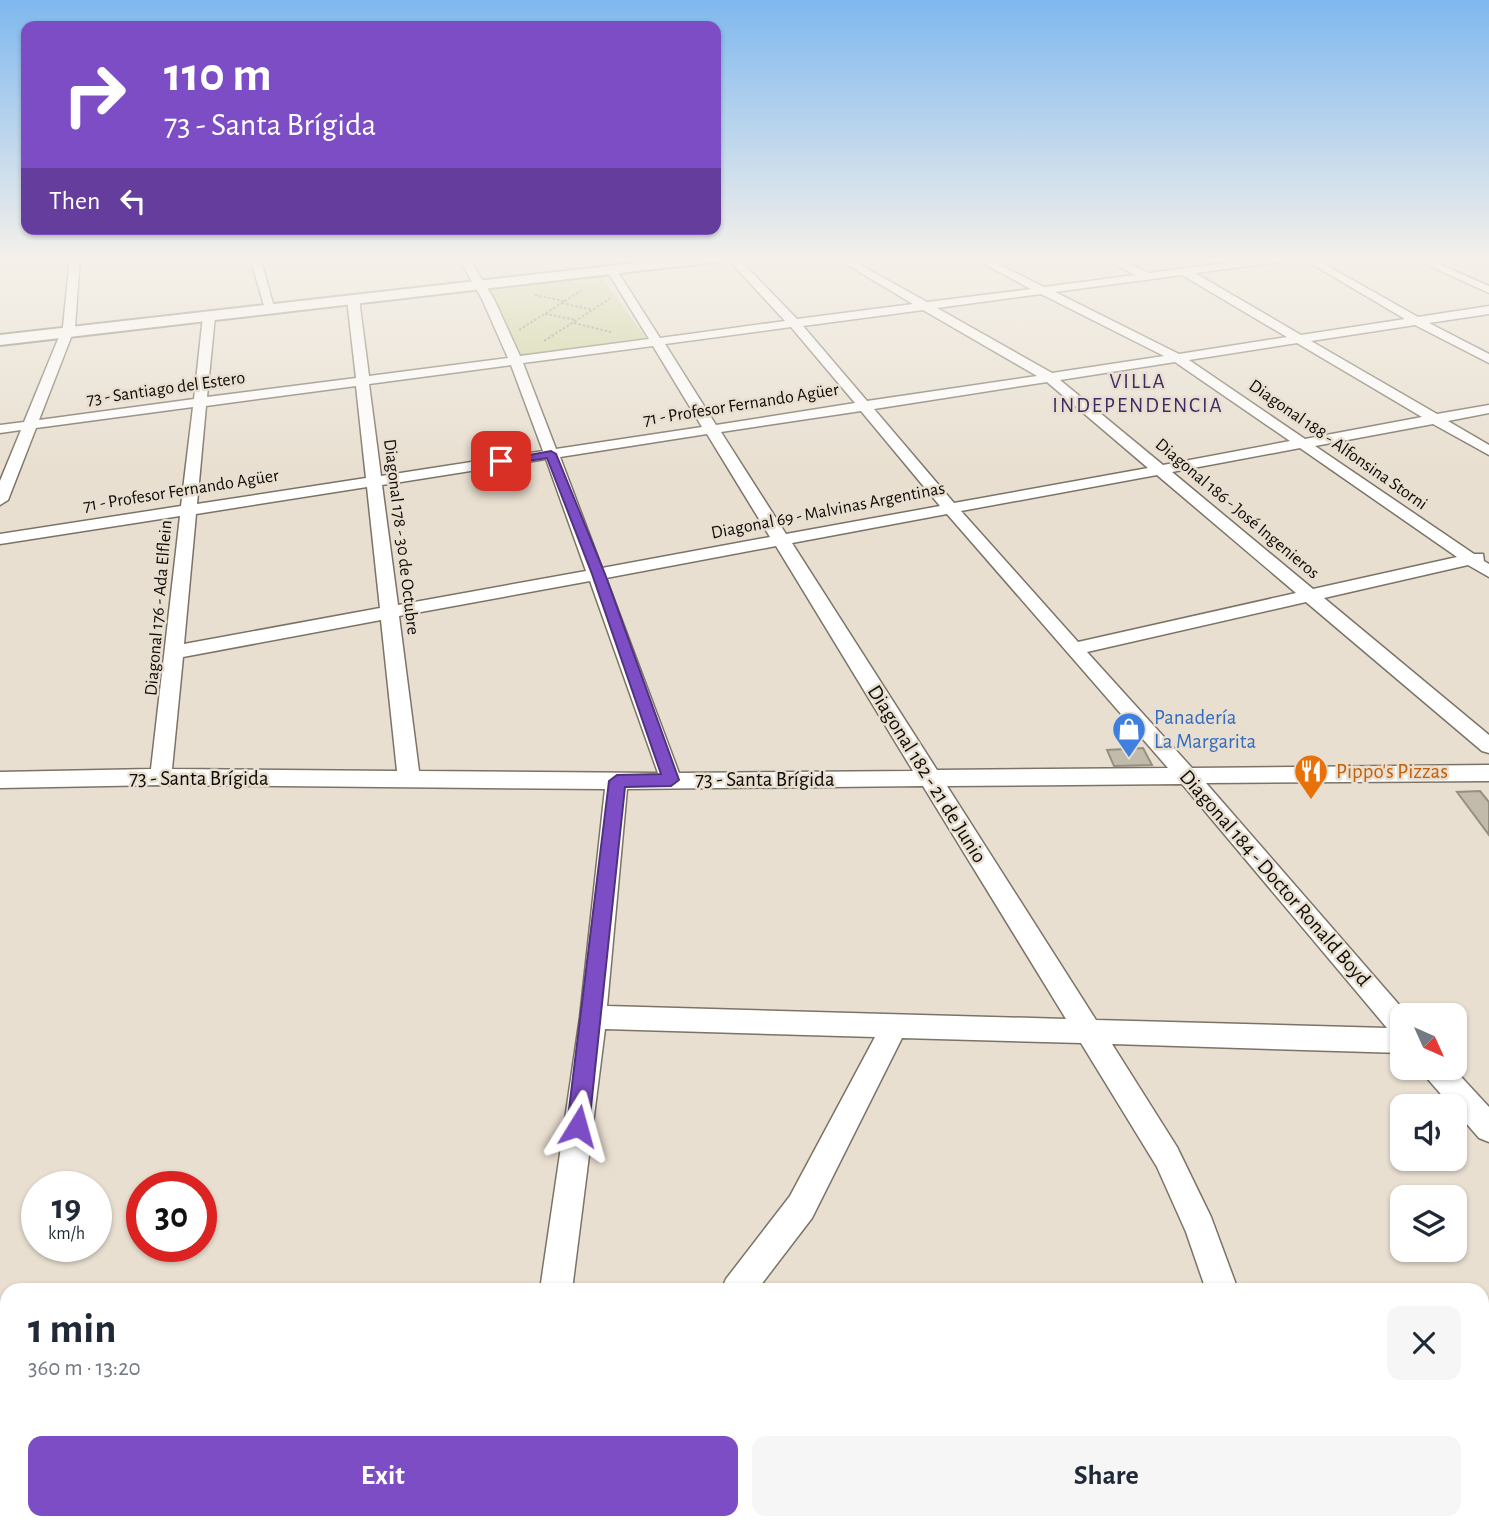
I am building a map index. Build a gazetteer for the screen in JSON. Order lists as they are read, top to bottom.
{
  "streets": {
    "street": [
      "73 - Santiago del Estero",
      "71 - Profesor Fernando Agüer",
      "Diagonal 188 - Alfonsina Storni",
      "Diagonal 186 - José Ingenieros",
      "Diagonal 69 - Malvinas Argentinas",
      "Diagonal 178 - 30 de Octubre",
      "Diagonal 176 - Ada Elflein",
      "Diagonal 182 - 21 de Junio",
      "73 - Santa Brígida",
      "Diagonal 184 - Doctor Ronald Boyd"
    ]
  },
  "crossings": [
    ["73 - Santiago del Estero", "Diagonal 178 - 30 de Octubre"],
    ["73 - Santiago del Estero", "Diagonal 176 - Ada Elflein"],
    ["73 - Santiago del Estero", "Diagonal 182 - 21 de Junio"],
    ["71 - Profesor Fernando Agüer", "Diagonal 188 - Alfonsina Storni"],
    ["71 - Profesor Fernando Agüer", "Diagonal 186 - José Ingenieros"],
    ["71 - Profesor Fernando Agüer", "Diagonal 178 - 30 de Octubre"],
    ["71 - Profesor Fernando Agüer", "Diagonal 176 - Ada Elflein"],
    ["71 - Profesor Fernando Agüer", "Diagonal 182 - 21 de Junio"],
    ["71 - Profesor Fernando Agüer", "Diagonal 184 - Doctor Ronald Boyd"],
    ["Diagonal 188 - Alfonsina Storni", "Diagonal 69 - Malvinas Argentinas"],
    ["Diagonal 186 - José Ingenieros", "Diagonal 69 - Malvinas Argentinas"],
    ["Diagonal 69 - Malvinas Argentinas", "Diagonal 178 - 30 de Octubre"],
    ["Diagonal 69 - Malvinas Argentinas", "Diagonal 176 - Ada Elflein"],
    ["Diagonal 69 - Malvinas Argentinas", "Diagonal 182 - 21 de Junio"],
    ["Diagonal 69 - Malvinas Argentinas", "Diagonal 184 - Doctor Ronald Boyd"],
    ["Diagonal 178 - 30 de Octubre", "73 - Santa Brígida"],
    ["Diagonal 176 - Ada Elflein", "73 - Santa Brígida"],
    ["Diagonal 182 - 21 de Junio", "73 - Santa Brígida"],
    ["73 - Santa Brígida", "Diagonal 184 - Doctor Ronald Boyd"]
  ],
  "districts": ["VILLA INDEPENDENCIA"],
  "places": {
    "shop": ["Panadería La Margarita"],
    "restaurant": ["Pippo's Pizzas"]
  },
  "north": "bottom right",
  "page": {
    "turn": ["110 m", "73 - Santa Brígida"],
    "then": "Then",
    "speed": "19 km/h",
    "limit": "30",
    "heading": ["1 min", "360 m · 13:20"],
    "buttons": ["Exit", "Share"]
  }
}
